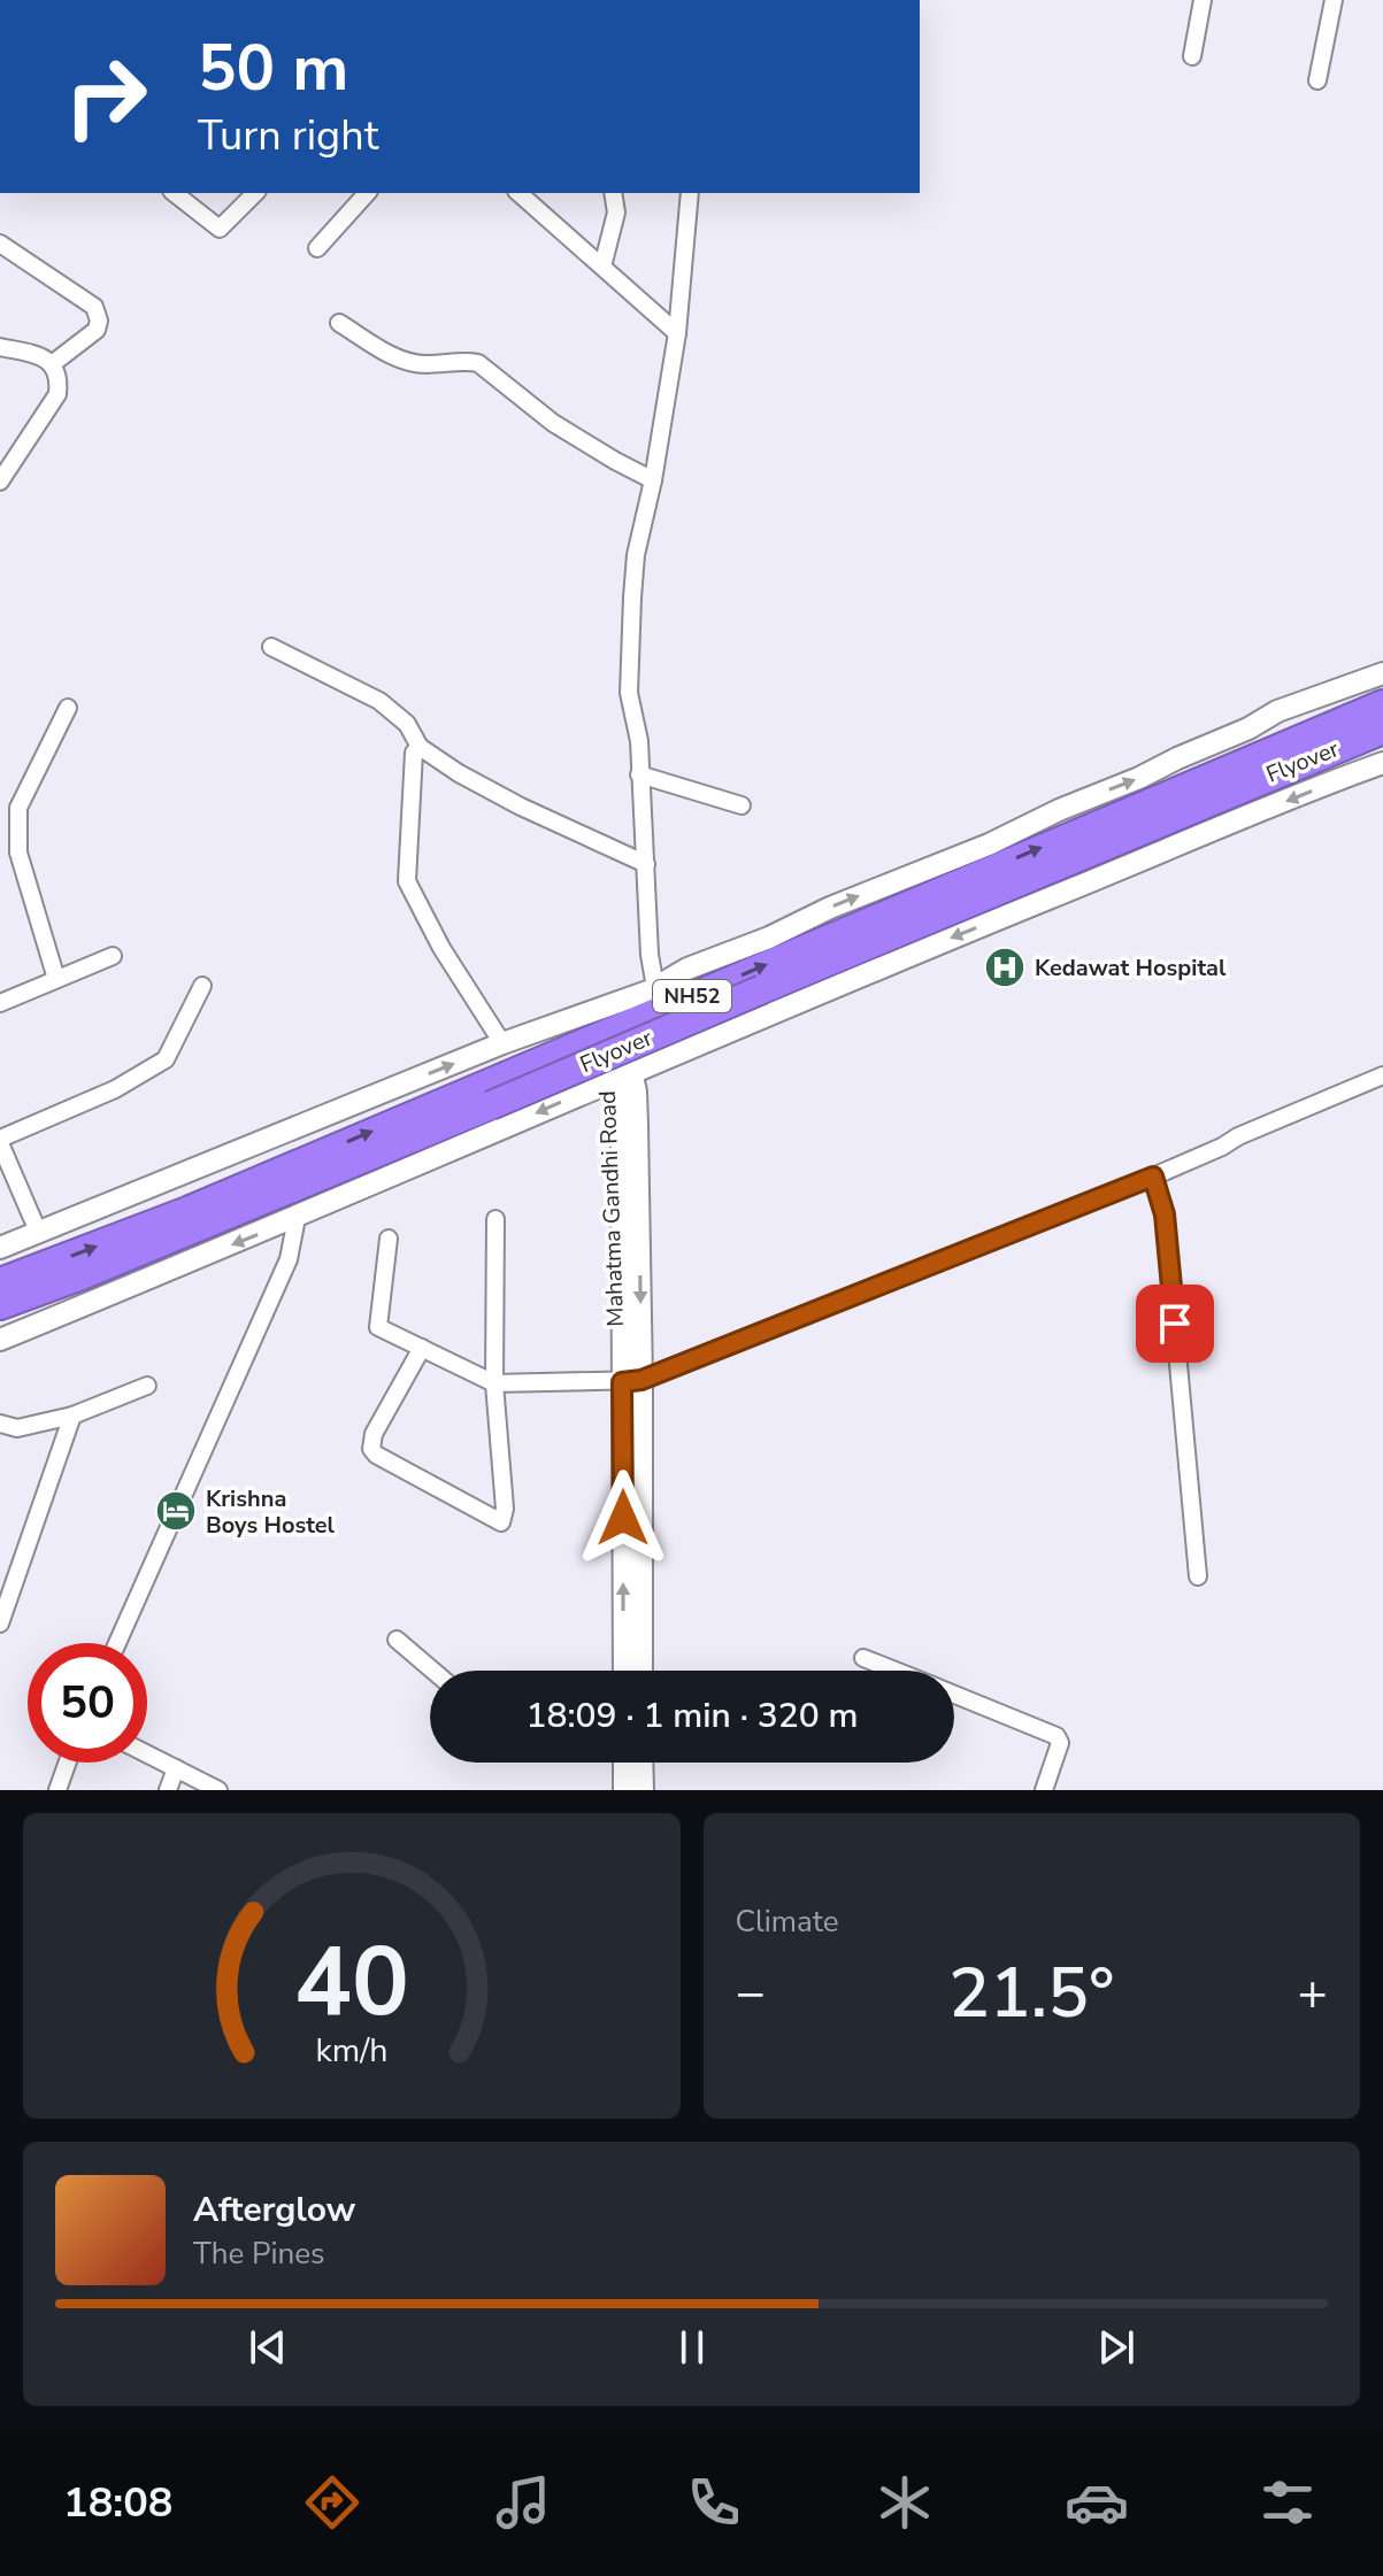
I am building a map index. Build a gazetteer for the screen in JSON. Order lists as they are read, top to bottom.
{
  "streets": {
    "highway": ["Flyover", "NH52"],
    "street": ["Mahatma Gandhi Road"]
  },
  "crossings": [
    ["NH52", "Mahatma Gandhi Road"]
  ],
  "places": {
    "hospital": ["Kedawat Hospital"],
    "hotel": ["Krishna Boys Hostel"]
  },
  "page": {
    "turn": ["50 m", "Turn right"],
    "limit": "50",
    "trip": "18:09 · 1 min · 320 m",
    "tile": "Climate",
    "heat": ["−", "21.5°", "+"],
    "song": ["Afterglow", "The Pines"],
    "tabs": "18:08",
    "gauge": ["40", "km/h"]
  }
}
